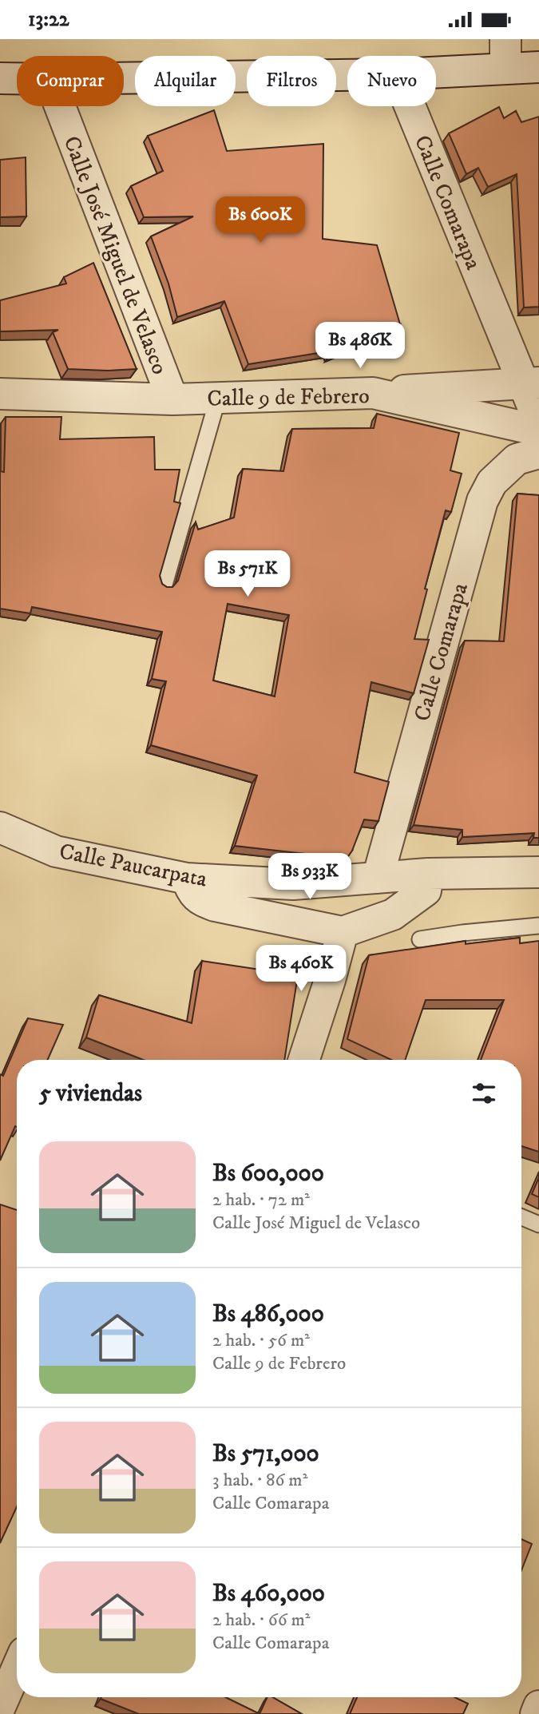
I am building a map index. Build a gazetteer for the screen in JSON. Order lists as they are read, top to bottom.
{
  "streets": {
    "street": [
      "Calle Comarapa",
      "Calle José Miguel de Velasco",
      "Calle 9 de Febrero",
      "Calle Paucarpata"
    ]
  },
  "crossings": [
    ["Calle Comarapa", "Calle Paucarpata"],
    ["Calle José Miguel de Velasco", "Calle 9 de Febrero"]
  ],
  "page": {
    "status": "13:22",
    "chip": [
      "Comprar",
      "Alquilar",
      "Filtros",
      "Nuevo"
    ],
    "price": [
      "Bs 600K",
      "Bs 486K",
      "Bs 571K",
      "Bs 933K",
      "Bs 460K"
    ],
    "heading": "5 viviendas",
    "list": [
      {
        "name": "Bs 600,000",
        "note": "2 hab. · 72 m² · Calle José Miguel de Velasco"
      },
      {
        "name": "Bs 486,000",
        "note": "2 hab. · 56 m² · Calle 9 de Febrero"
      },
      {
        "name": "Bs 571,000",
        "note": "3 hab. · 86 m² · Calle Comarapa"
      },
      {
        "name": "Bs 460,000",
        "note": "2 hab. · 66 m² · Calle Comarapa"
      }
    ]
  }
}
